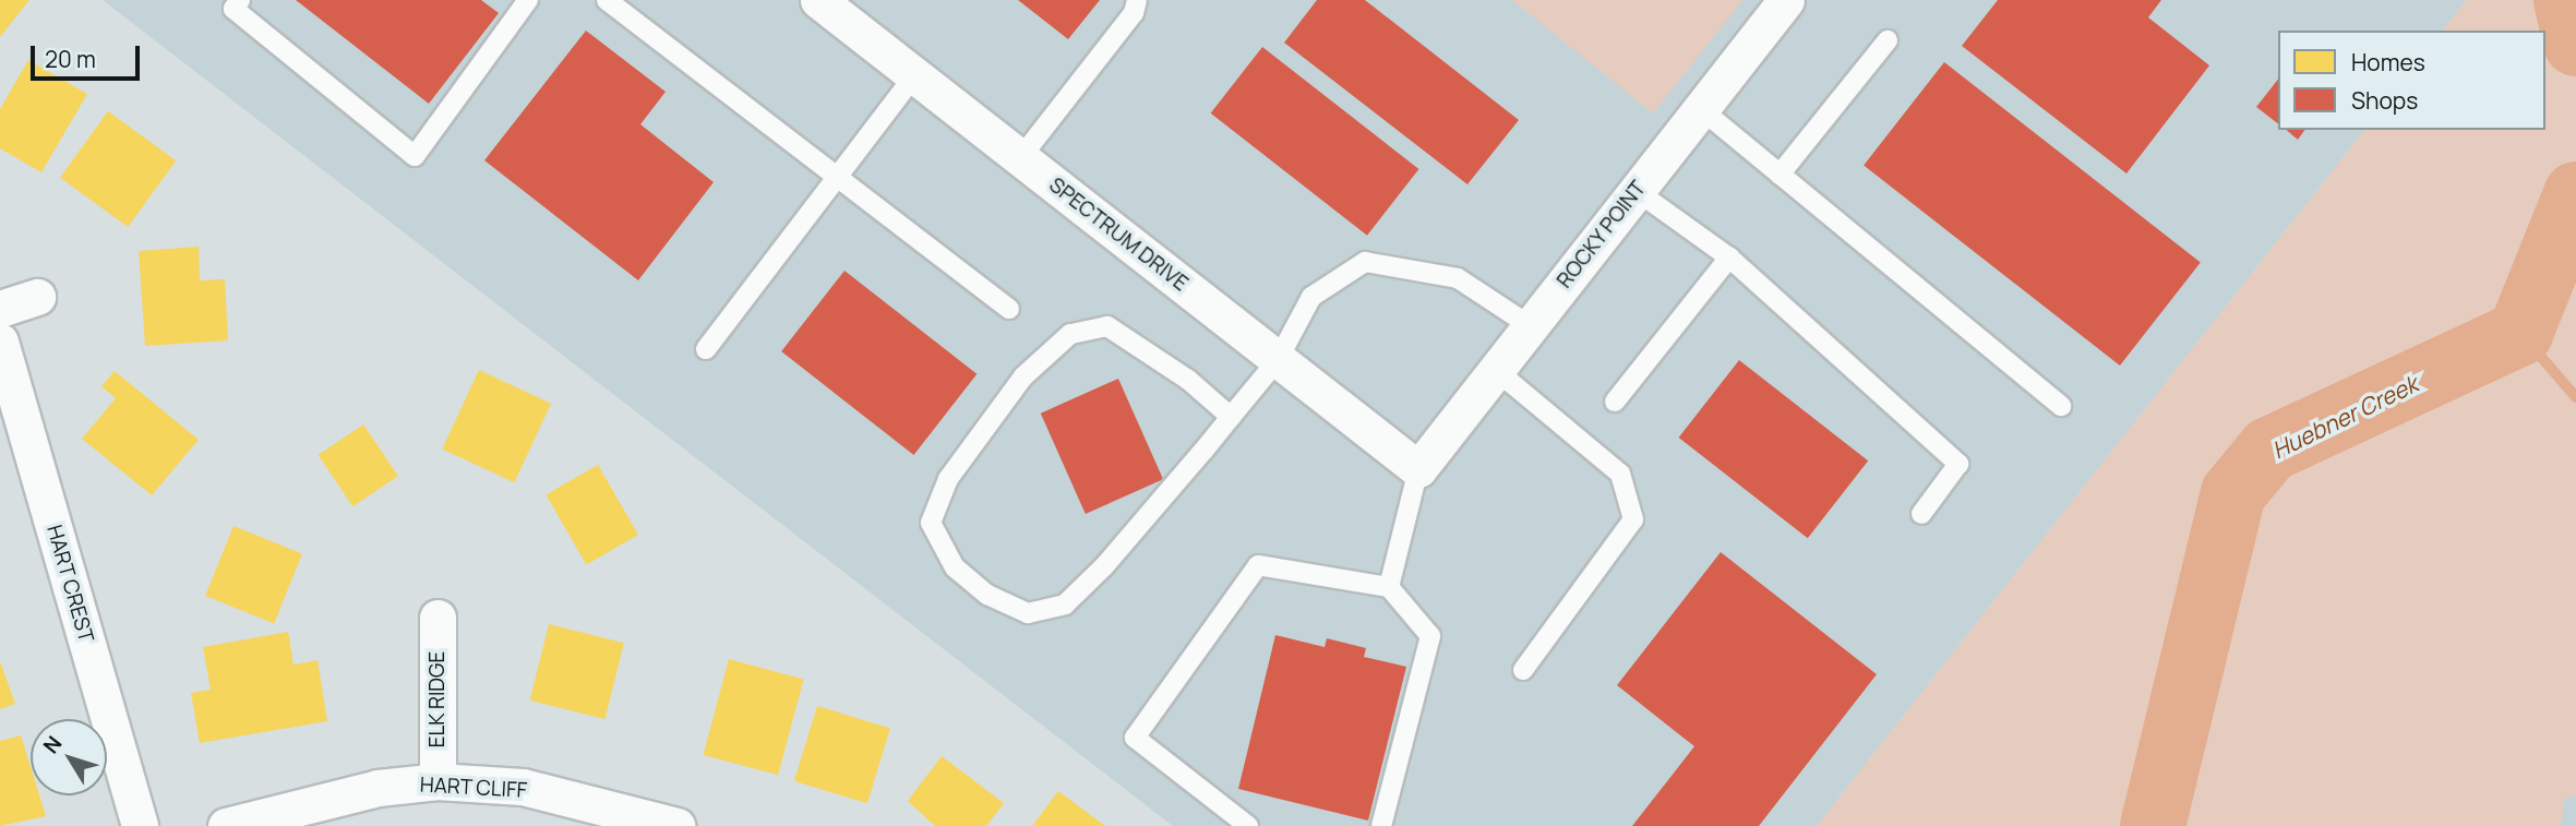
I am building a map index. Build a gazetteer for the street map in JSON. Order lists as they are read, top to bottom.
{
  "streets": {
    "street": [
      "SPECTRUM DRIVE",
      "ROCKY POINT",
      "HART CREST",
      "ELK RIDGE",
      "HART CLIFF"
    ]
  },
  "crossings": [
    ["SPECTRUM DRIVE", "ROCKY POINT"],
    ["ELK RIDGE", "HART CLIFF"]
  ],
  "water": ["Huebner Creek"],
  "legend": ["Homes", "Shops"],
  "scale_bar": "20 m",
  "north": "top left"
}
